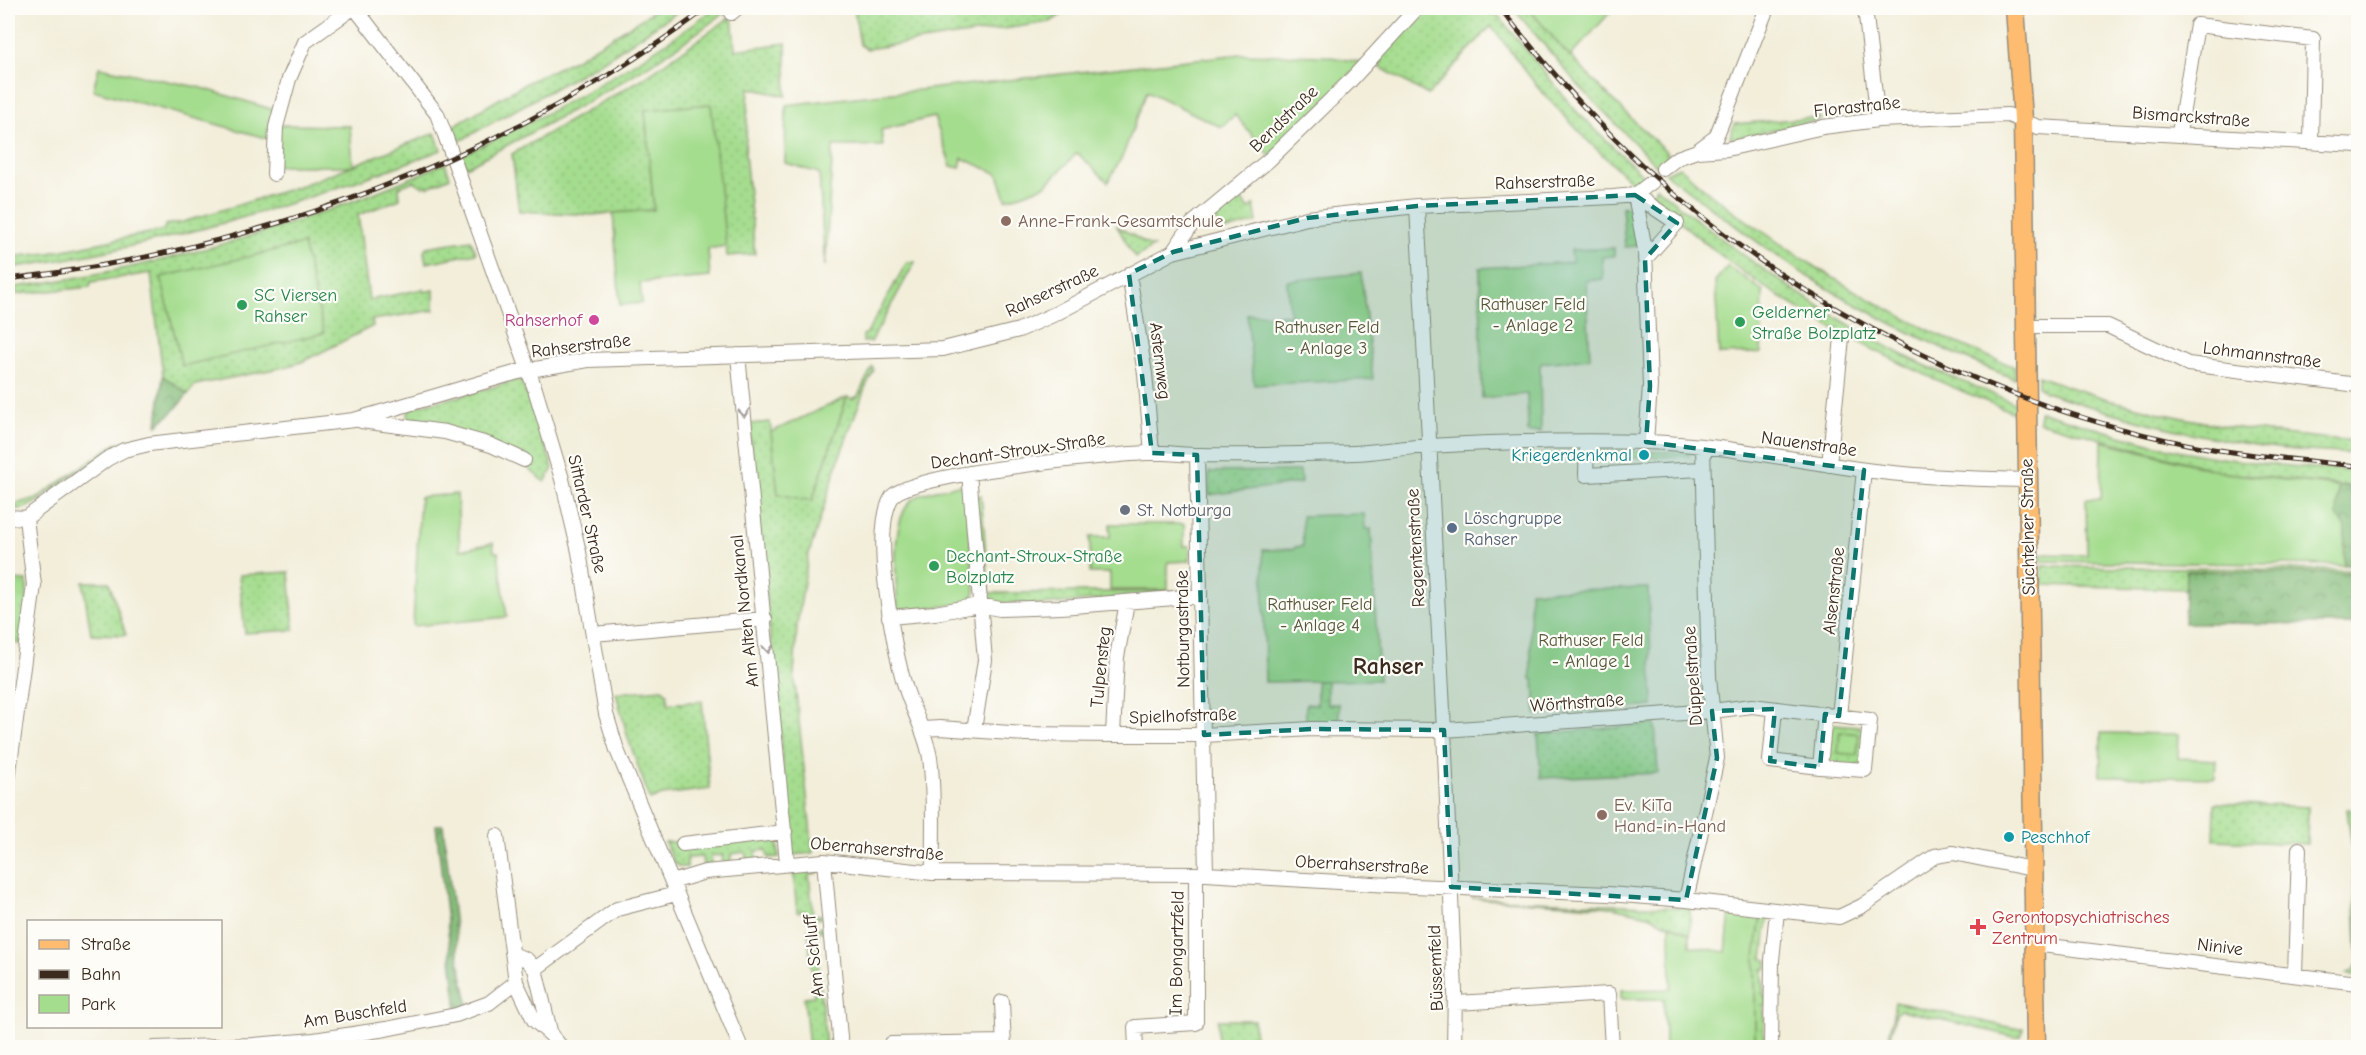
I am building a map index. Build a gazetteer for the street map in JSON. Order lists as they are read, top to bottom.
{
  "streets": {
    "main road": ["Süchtelner Straße"],
    "street": [
      "Florastraße",
      "Bismarckstraße",
      "Bendstraße",
      "Rahserstraße",
      "Lohmannstraße",
      "Asternweg",
      "Nauenstraße",
      "Dechant-Stroux-Straße",
      "Sittarder Straße",
      "Regentenstraße",
      "Alsenstraße",
      "Am Alten Nordkanal",
      "Notburgastraße",
      "Tulpensteg",
      "Düppelstraße",
      "Wörthstraße",
      "Spielhofstraße",
      "Oberrahserstraße",
      "Ninive",
      "Im Bongartzfeld",
      "Am Schluff",
      "Büssemfeld",
      "Am Buschfeld"
    ]
  },
  "crossings": [
    ["Florastraße", "Bismarckstraße"],
    ["Florastraße", "Süchtelner Straße"],
    ["Bismarckstraße", "Süchtelner Straße"],
    ["Bendstraße", "Rahserstraße"],
    ["Rahserstraße", "Asternweg"],
    ["Rahserstraße", "Sittarder Straße"],
    ["Rahserstraße", "Regentenstraße"],
    ["Rahserstraße", "Am Alten Nordkanal"],
    ["Lohmannstraße", "Süchtelner Straße"],
    ["Asternweg", "Dechant-Stroux-Straße"],
    ["Nauenstraße", "Dechant-Stroux-Straße"],
    ["Nauenstraße", "Süchtelner Straße"],
    ["Nauenstraße", "Regentenstraße"],
    ["Nauenstraße", "Alsenstraße"],
    ["Nauenstraße", "Düppelstraße"],
    ["Dechant-Stroux-Straße", "Regentenstraße"],
    ["Dechant-Stroux-Straße", "Notburgastraße"],
    ["Dechant-Stroux-Straße", "Spielhofstraße"],
    ["Dechant-Stroux-Straße", "Oberrahserstraße"],
    ["Sittarder Straße", "Oberrahserstraße"],
    ["Süchtelner Straße", "Oberrahserstraße"],
    ["Süchtelner Straße", "Ninive"],
    ["Regentenstraße", "Wörthstraße"],
    ["Regentenstraße", "Spielhofstraße"],
    ["Regentenstraße", "Oberrahserstraße"],
    ["Regentenstraße", "Büssemfeld"],
    ["Am Alten Nordkanal", "Oberrahserstraße"],
    ["Notburgastraße", "Spielhofstraße"],
    ["Notburgastraße", "Oberrahserstraße"],
    ["Notburgastraße", "Im Bongartzfeld"],
    ["Tulpensteg", "Spielhofstraße"],
    ["Düppelstraße", "Wörthstraße"],
    ["Düppelstraße", "Oberrahserstraße"],
    ["Wörthstraße", "Spielhofstraße"],
    ["Oberrahserstraße", "Im Bongartzfeld"],
    ["Oberrahserstraße", "Am Schluff"],
    ["Oberrahserstraße", "Büssemfeld"]
  ],
  "one_way": ["Am Alten Nordkanal"],
  "districts": ["Rahser"],
  "parks": [
    "Rathuser Feld - Anlage 2",
    "Rathuser Feld - Anlage 3",
    "Rathuser Feld - Anlage 4",
    "Rathuser Feld - Anlage 1"
  ],
  "places": {
    "other": [
      "Anne-Frank-Gesamtschule",
      "SC Viersen Rahser",
      "Rahserhof",
      "Gelderner Straße Bolzplatz",
      "Kriegerdenkmal",
      "St. Notburga",
      "Löschgruppe Rahser",
      "Dechant-Stroux-Straße Bolzplatz",
      "Ev. KiTa Hand-in-Hand",
      "Peschhof"
    ],
    "health": ["Gerontopsychiatrisches Zentrum"]
  },
  "legend": ["Straße", "Bahn", "Park"]
}
